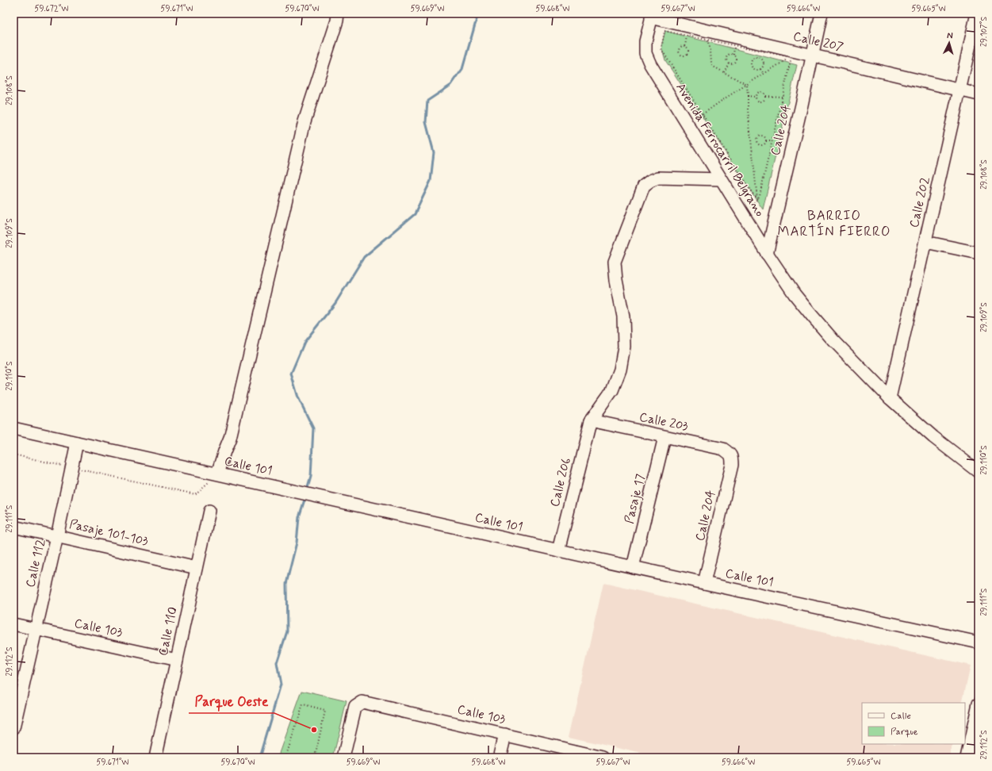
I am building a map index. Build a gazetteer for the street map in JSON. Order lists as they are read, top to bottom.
{
  "streets": {
    "street": [
      "Calle 207",
      "Calle 204",
      "Avenida Ferrocarril Belgrano",
      "Calle 202",
      "Calle 203",
      "Calle 101",
      "Calle 206",
      "Pasaje 17",
      "Pasaje 101-103",
      "Calle 112",
      "Calle 103",
      "Calle 110"
    ]
  },
  "crossings": [
    ["Calle 207", "Calle 204"],
    ["Calle 207", "Avenida Ferrocarril Belgrano"],
    ["Calle 207", "Calle 202"],
    ["Calle 204", "Avenida Ferrocarril Belgrano"],
    ["Calle 204", "Calle 203"],
    ["Calle 204", "Calle 101"],
    ["Avenida Ferrocarril Belgrano", "Calle 202"],
    ["Calle 203", "Calle 206"],
    ["Calle 203", "Pasaje 17"],
    ["Calle 101", "Calle 206"],
    ["Calle 101", "Pasaje 17"],
    ["Calle 101", "Calle 112"],
    ["Pasaje 101-103", "Calle 112"],
    ["Pasaje 101-103", "Calle 110"],
    ["Calle 112", "Calle 103"],
    ["Calle 103", "Calle 110"]
  ],
  "districts": ["BARRIO MARTÍN FIERRO"],
  "places": ["Parque Oeste"],
  "legend": ["Calle", "Parque"],
  "north": "top",
  "coordinates": [
    "59.672°W",
    "59.671°W",
    "59.670°W",
    "59.669°W",
    "59.668°W",
    "59.667°W",
    "59.666°W",
    "59.665°W",
    "29.107°S",
    "29.108°S",
    "29.109°S",
    "29.110°S",
    "29.111°S",
    "29.112°S"
  ]
}
